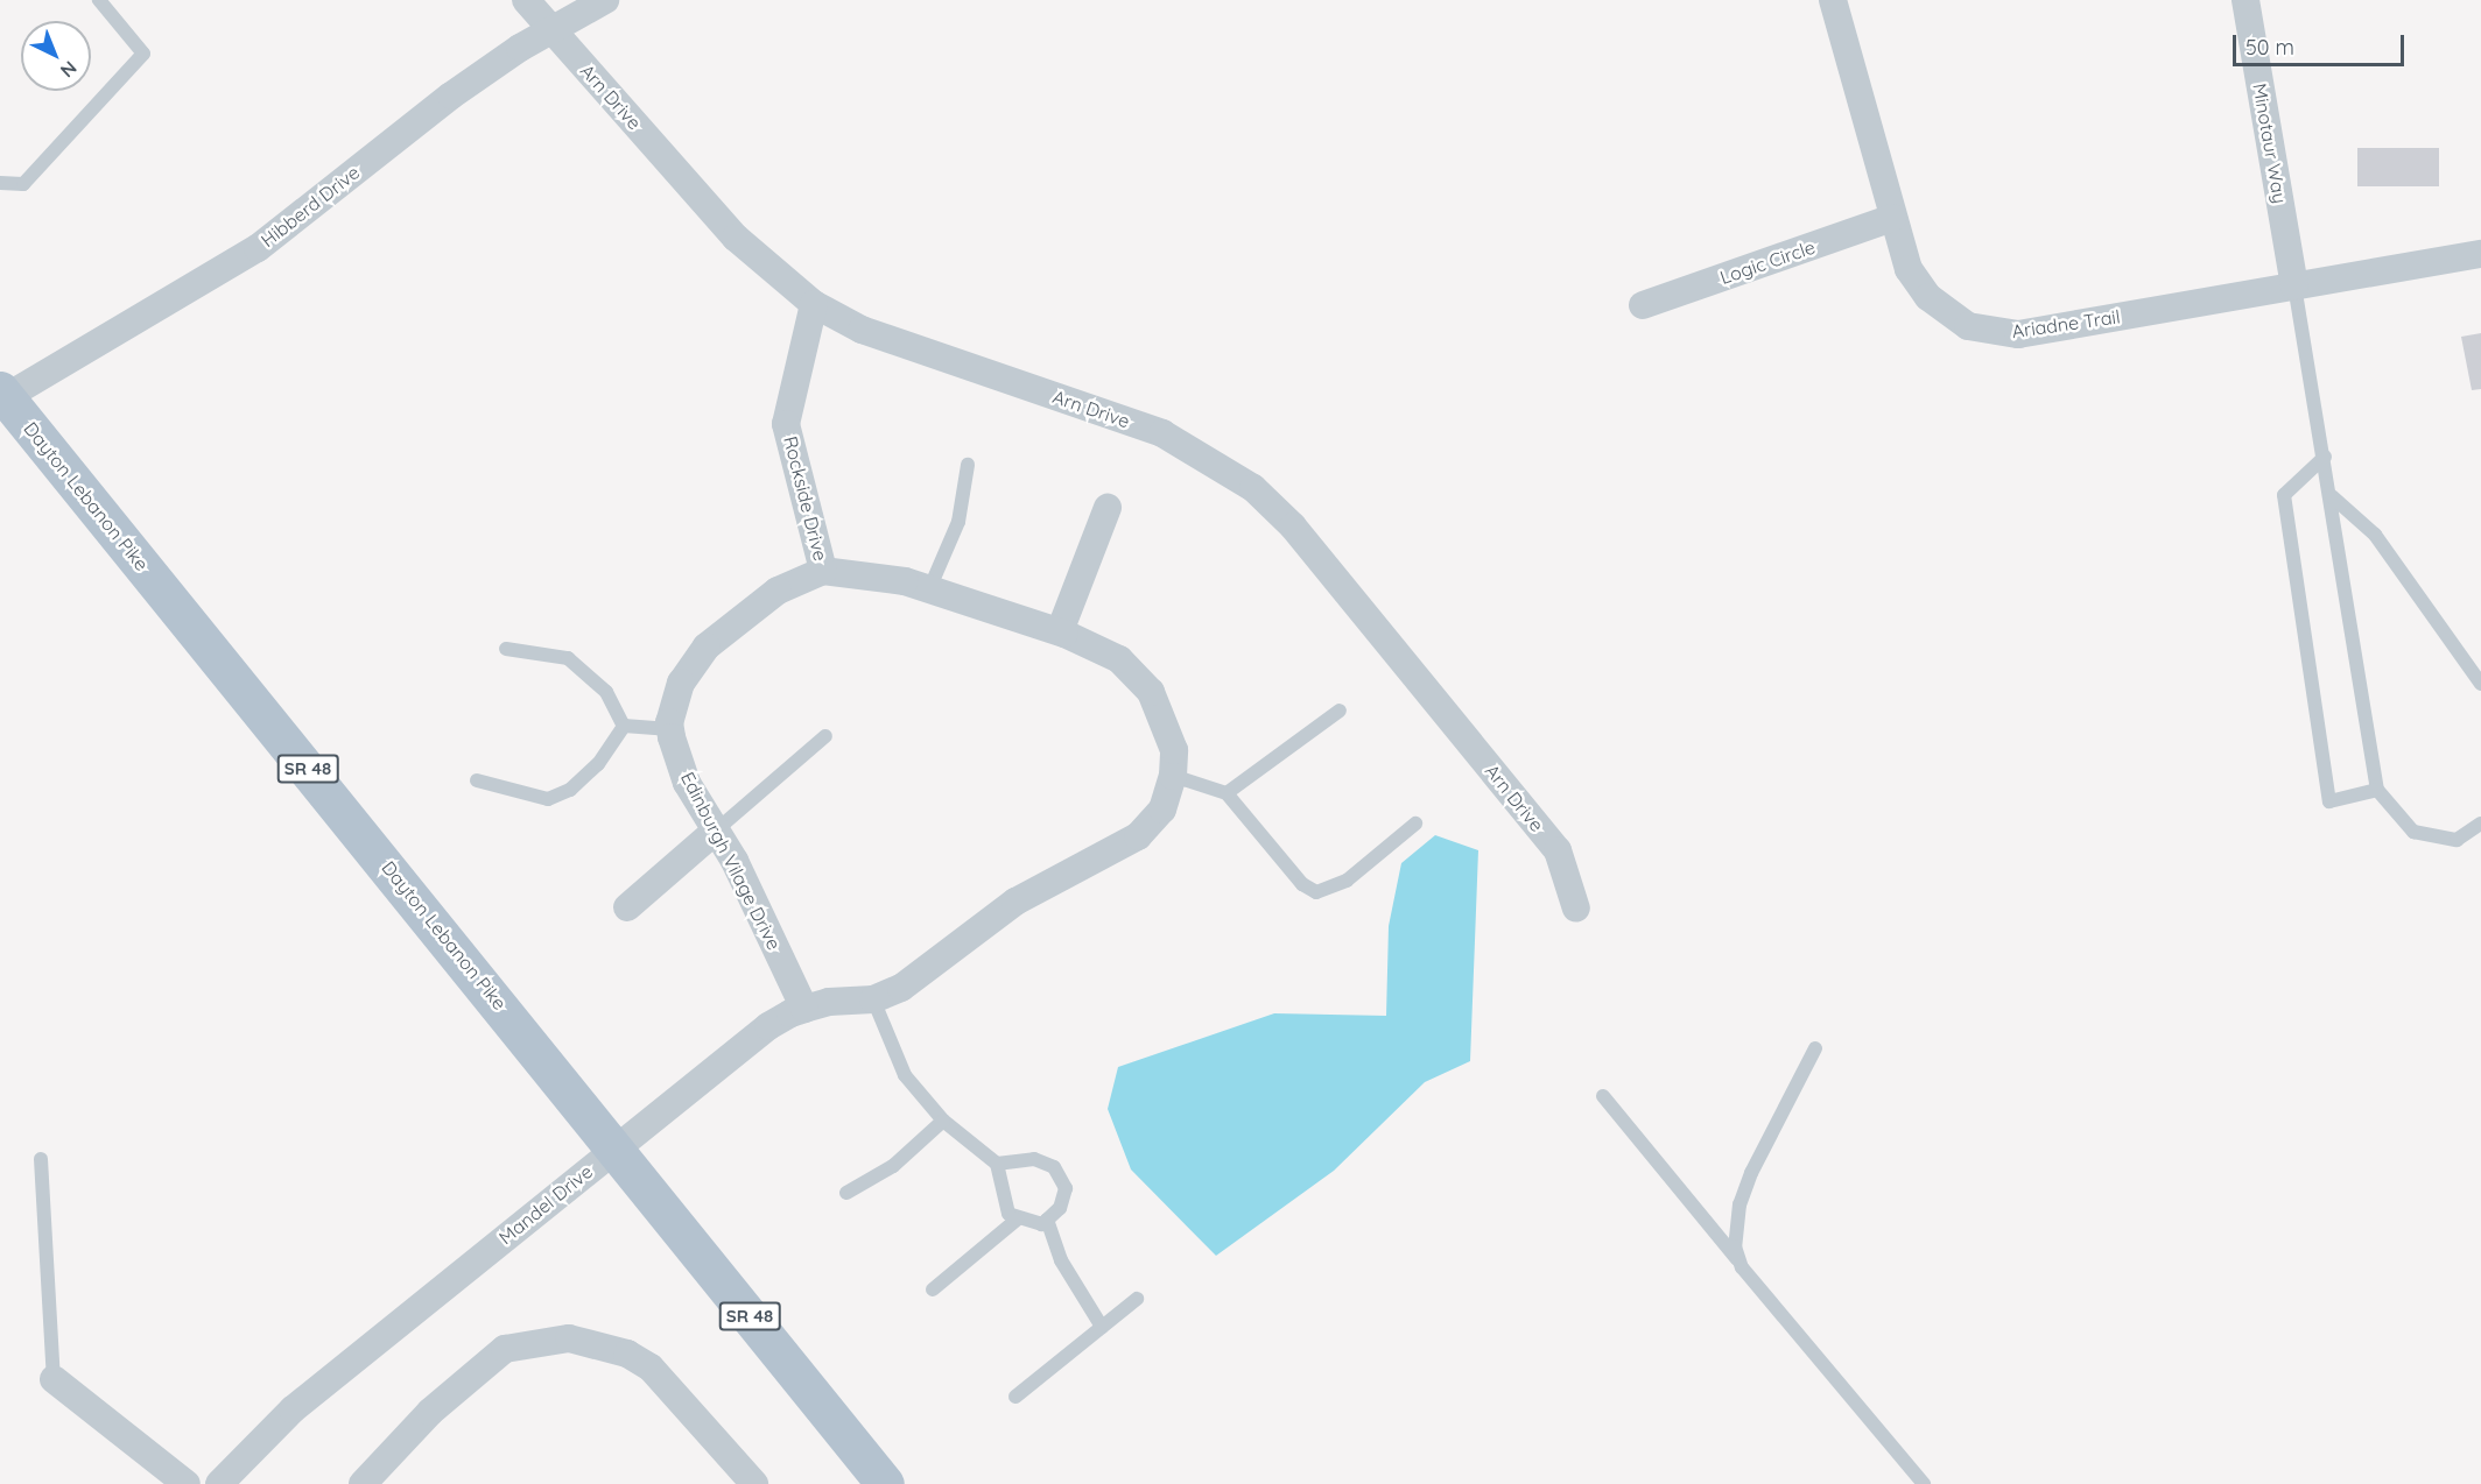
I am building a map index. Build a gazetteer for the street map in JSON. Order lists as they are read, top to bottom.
{
  "streets": {
    "main road": ["Dayton Lebanon Pike", "SR 48"],
    "street": [
      "Arn Drive",
      "Minotaur Way",
      "Hibberd Drive",
      "Logic Circle",
      "Ariadne Trail",
      "Rockside Drive",
      "Edinburgh Vilage Drive",
      "Mandel Drive"
    ]
  },
  "crossings": [
    ["Arn Drive", "Hibberd Drive"],
    ["Arn Drive", "Rockside Drive"],
    ["Minotaur Way", "Ariadne Trail"],
    ["Hibberd Drive", "Dayton Lebanon Pike"],
    ["Logic Circle", "Ariadne Trail"],
    ["Dayton Lebanon Pike", "Mandel Drive"],
    ["Rockside Drive", "Edinburgh Vilage Drive"],
    ["Edinburgh Vilage Drive", "Mandel Drive"]
  ],
  "scale_bar": "50 m",
  "north": "bottom right"
}
